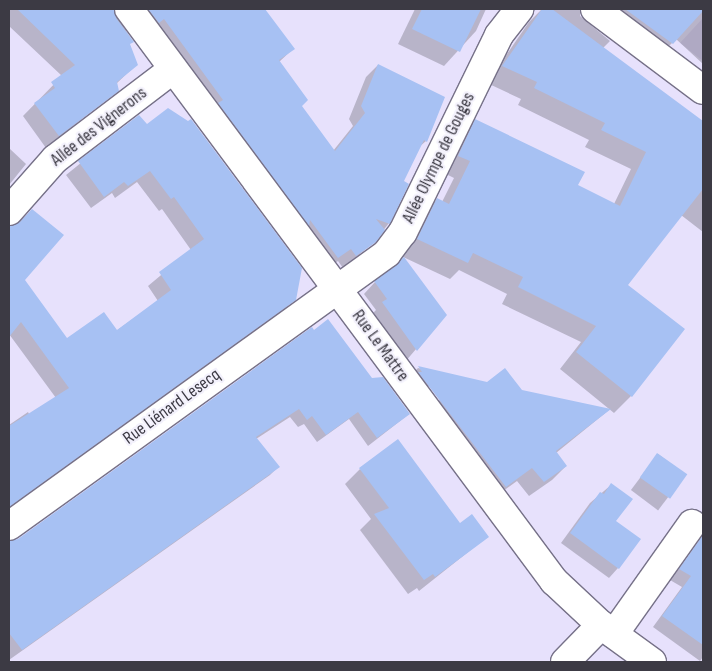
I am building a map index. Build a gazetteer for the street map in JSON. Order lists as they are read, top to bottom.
{
  "streets": {
    "street": [
      "Allée des Vignerons",
      "Allée Olympe de Gouges",
      "Rue Le Mattre",
      "Rue Liénard Lesecq"
    ]
  },
  "crossings": [
    ["Allée des Vignerons", "Rue Le Mattre"],
    ["Allée Olympe de Gouges", "Rue Le Mattre"],
    ["Allée Olympe de Gouges", "Rue Liénard Lesecq"],
    ["Rue Le Mattre", "Rue Liénard Lesecq"]
  ]
}
